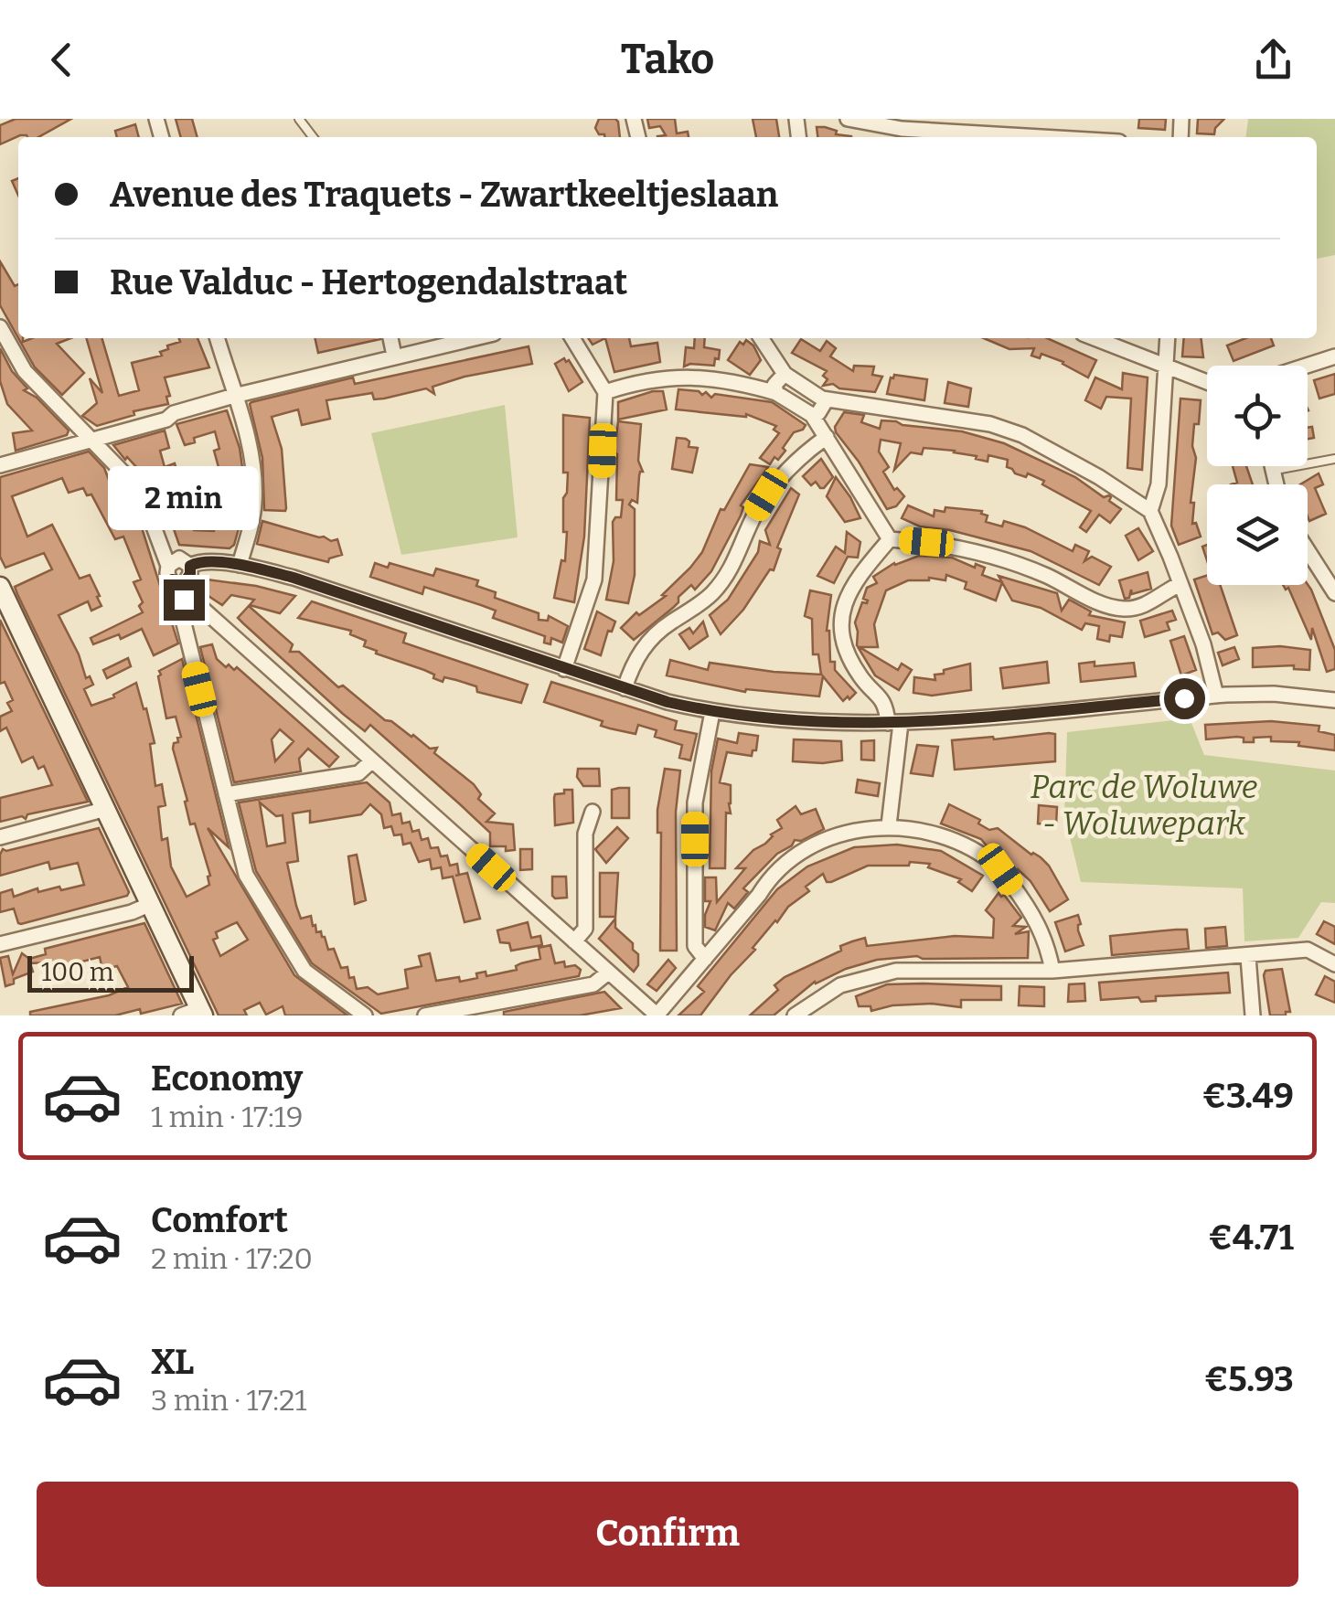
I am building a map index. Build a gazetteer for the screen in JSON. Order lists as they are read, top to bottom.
{
  "parks": ["Parc de Woluwe - Woluwepark"],
  "scale_bar": "100 m",
  "page": {
    "header": "Tako",
    "banner": ["Avenue des Traquets - Zwartkeeltjeslaan", "Rue Valduc - Hertogendalstraat"],
    "bubble": "2 min",
    "scale": "100 m",
    "list": [
      {
        "name": "Economy",
        "note": "1 min · 17:19",
        "value": "€3.49"
      },
      {
        "name": "Comfort",
        "note": "2 min · 17:20",
        "value": "€4.71"
      },
      {
        "name": "XL",
        "note": "3 min · 17:21",
        "value": "€5.93"
      }
    ],
    "buttons": "Confirm"
  }
}
